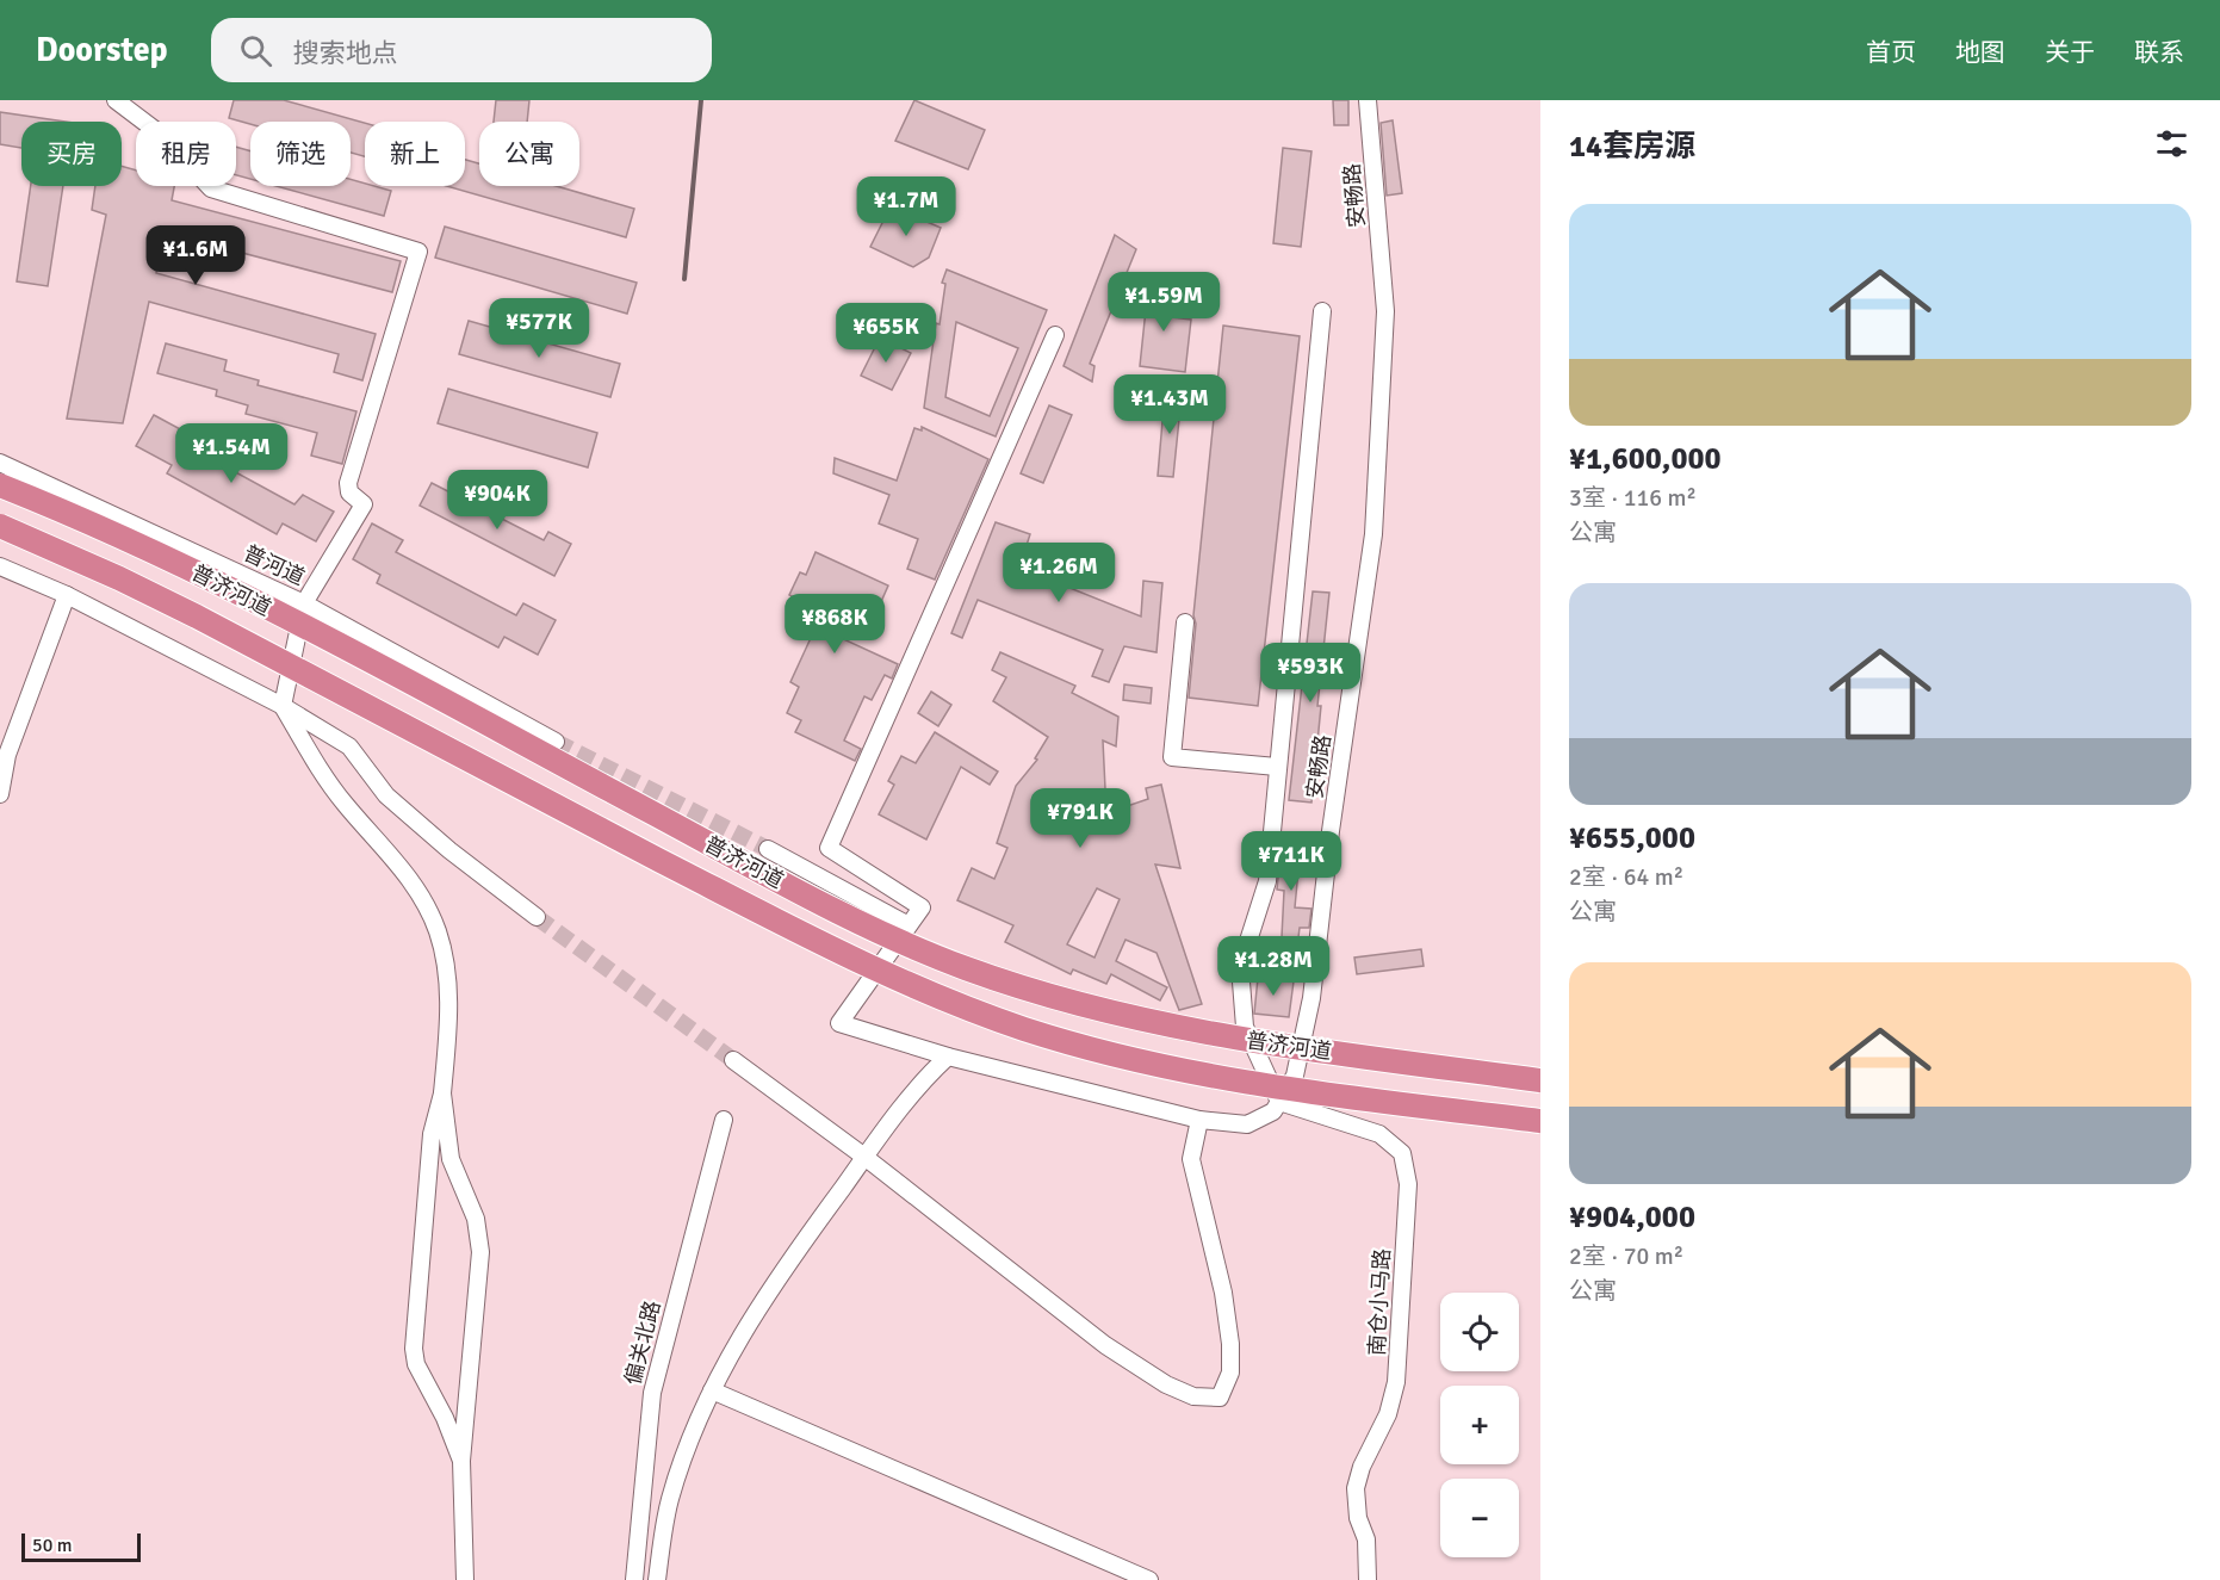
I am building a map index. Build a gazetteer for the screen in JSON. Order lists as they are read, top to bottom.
{
  "streets": {
    "highway": ["普济河道"],
    "street": [
      "安畅路",
      "普河道",
      "南仓小马路",
      "偏关北路"
    ]
  },
  "crossings": [
    ["安畅路", "南仓小马路"]
  ],
  "scale_bar": "50 m",
  "page": {
    "header": "Doorstep",
    "search": "搜索地点",
    "nav": [
      "首页",
      "地图",
      "关于",
      "联系"
    ],
    "heading": "14套房源",
    "chip": [
      "买房",
      "租房",
      "筛选",
      "新上",
      "公寓"
    ],
    "price": [
      "¥1.7M",
      "¥1.6M",
      "¥1.59M",
      "¥577K",
      "¥655K",
      "¥1.43M",
      "¥1.54M",
      "¥904K",
      "¥1.26M",
      "¥868K",
      "¥593K",
      "¥791K",
      "¥711K",
      "¥1.28M"
    ],
    "list": [
      {
        "name": "¥1,600,000",
        "note": "3室 · 116 m² · 公寓"
      },
      {
        "name": "¥655,000",
        "note": "2室 · 64 m² · 公寓"
      },
      {
        "name": "¥904,000",
        "note": "2室 · 70 m² · 公寓"
      }
    ],
    "map_buttons": ["+", "−"],
    "scale": "50 m"
  }
}
